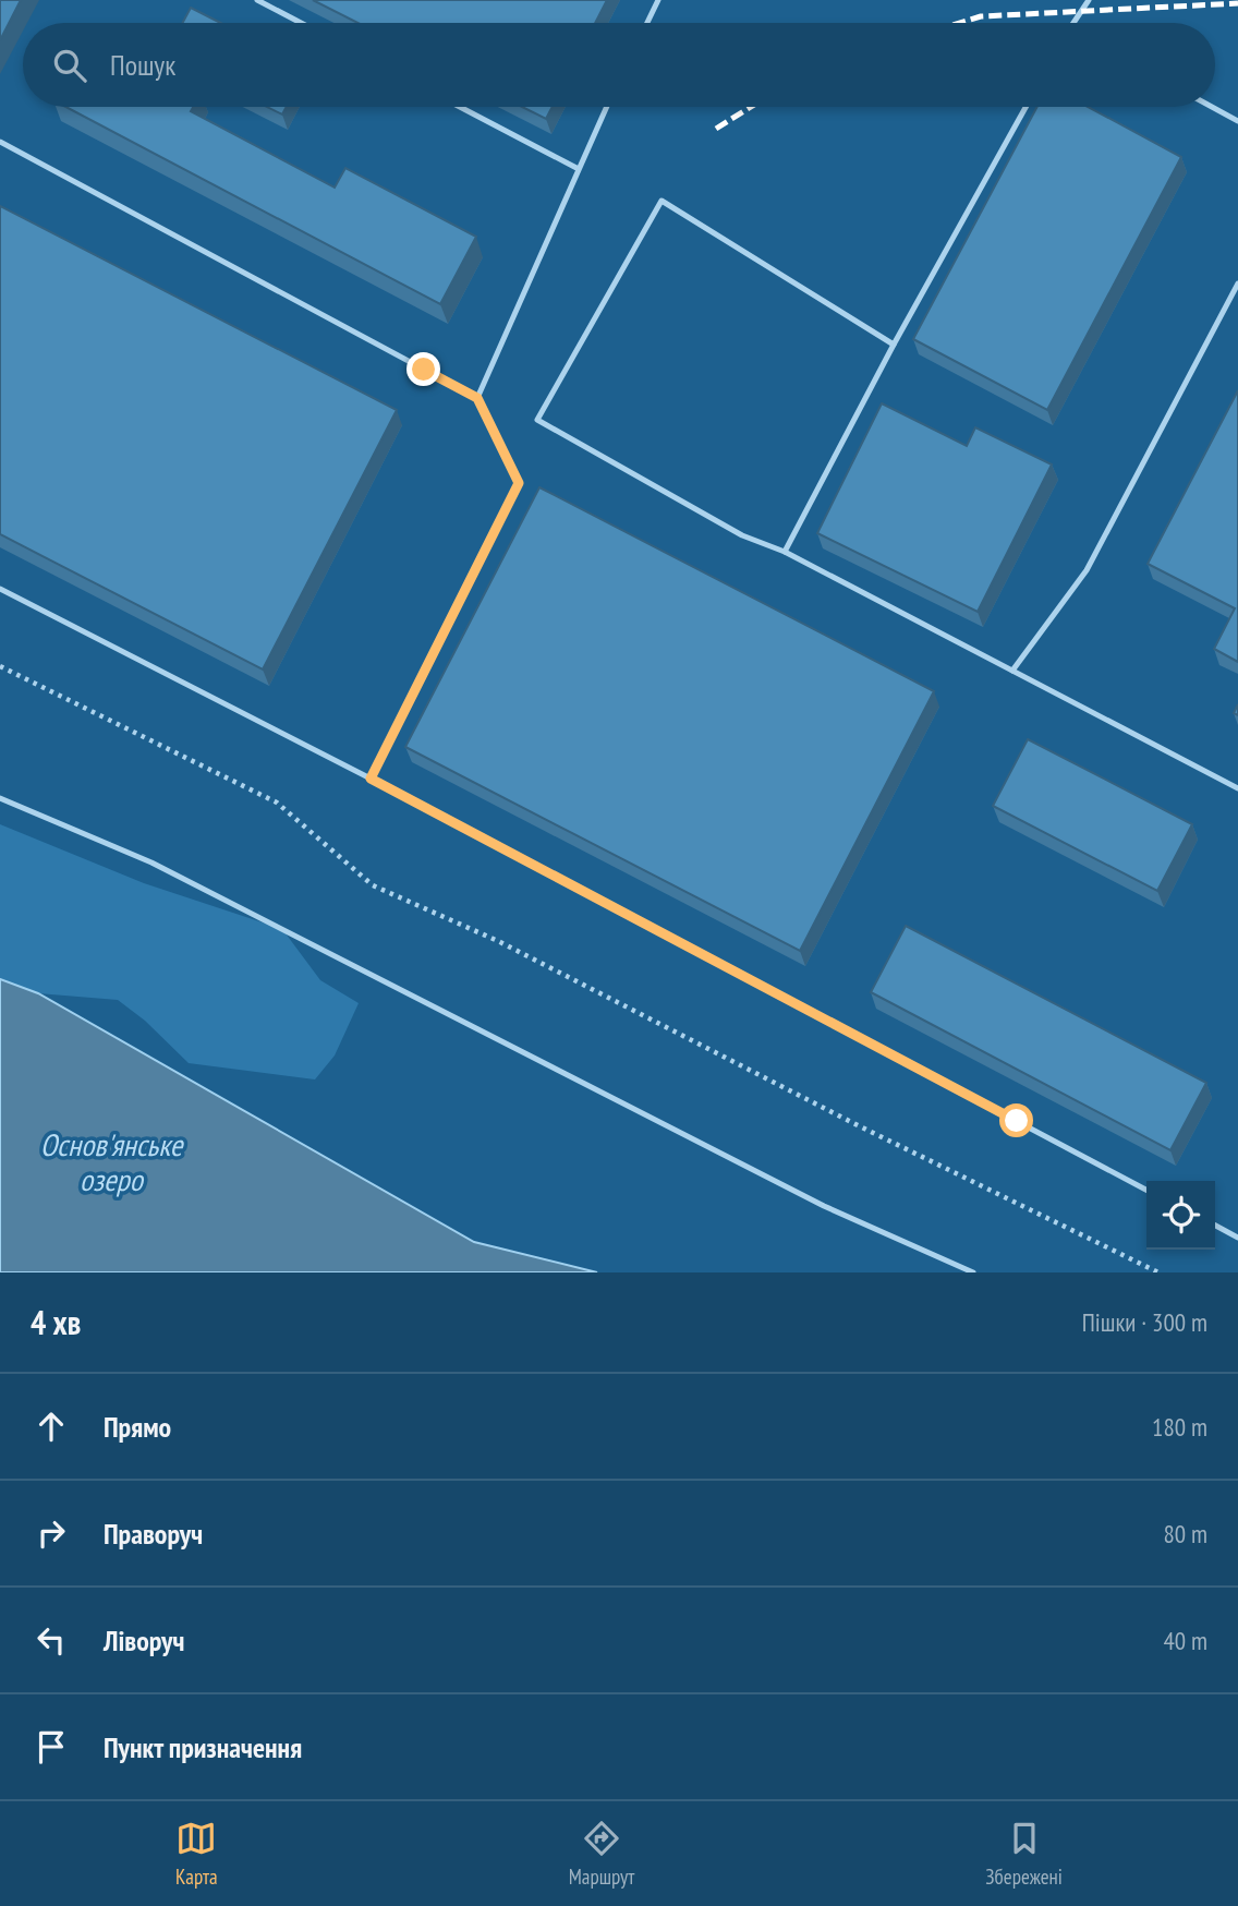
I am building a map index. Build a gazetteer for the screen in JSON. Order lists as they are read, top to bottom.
{
  "water": ["Основ'янське озеро"],
  "page": {
    "search": "Пошук",
    "heading": ["4 хв", "Пішки · 300 m"],
    "list": [
      ["Прямо", "180 m"],
      ["Праворуч", "80 m"],
      ["Ліворуч", "40 m"],
      "Пункт призначення"
    ],
    "nav": ["Карта", "Маршрут", "Збережені"]
  }
}
